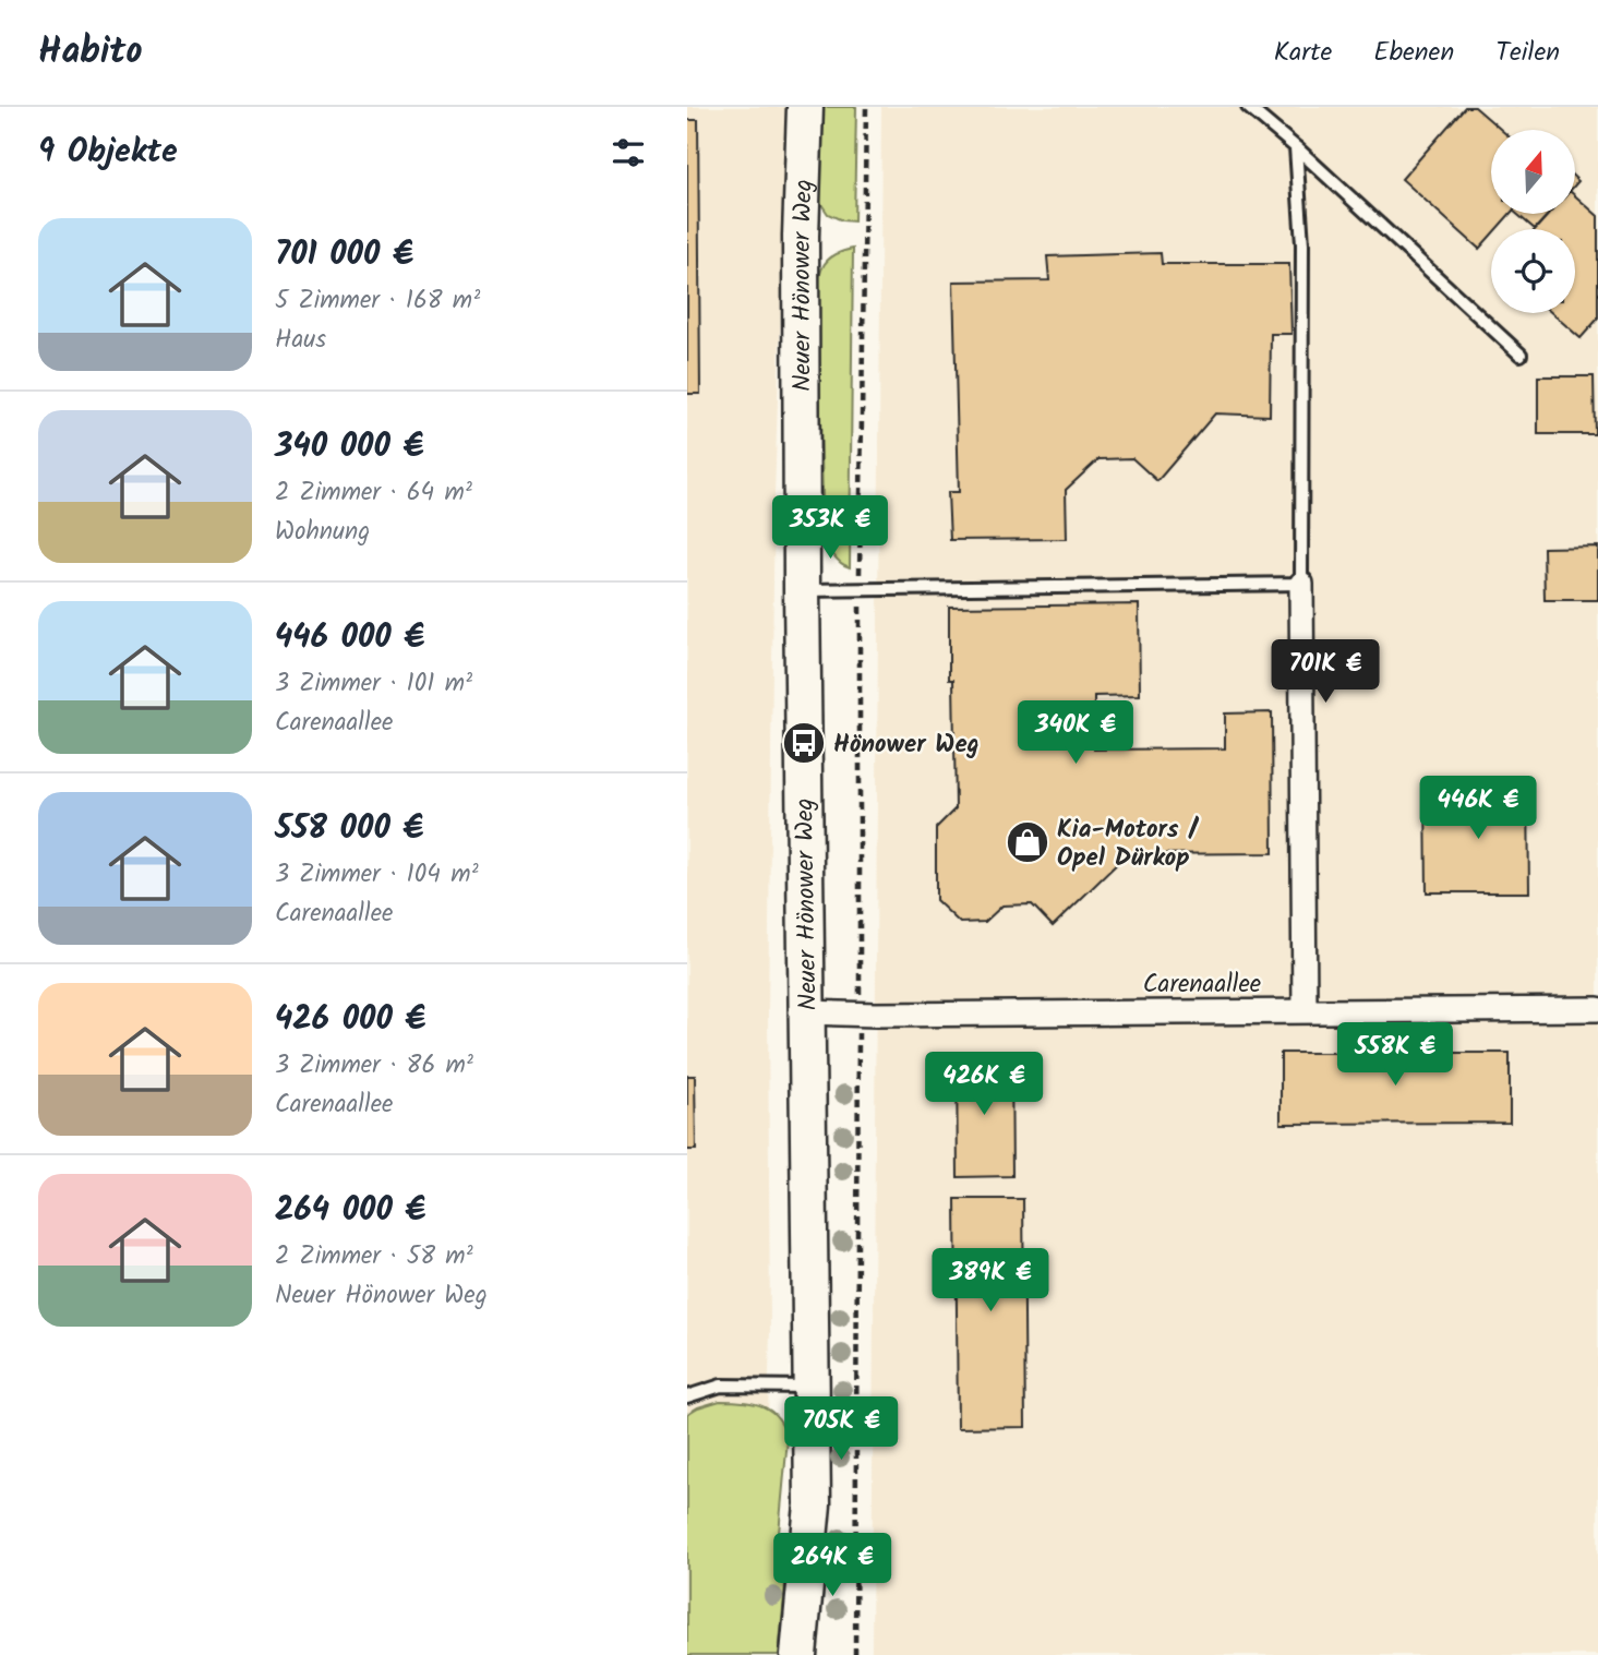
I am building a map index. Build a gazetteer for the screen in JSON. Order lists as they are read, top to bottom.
{
  "streets": {
    "main road": ["Neuer Hönower Weg"],
    "street": ["Carenaallee"]
  },
  "crossings": [
    ["Neuer Hönower Weg", "Carenaallee"]
  ],
  "places": {
    "bus stop": ["Hönower Weg"],
    "shop": ["Kia-Motors / Opel Dürkop"]
  },
  "north": "top",
  "page": {
    "header": "Habito",
    "nav": ["Karte", "Ebenen", "Teilen"],
    "heading": "9 Objekte",
    "list": [
      {
        "name": "701 000 €",
        "note": "5 Zimmer · 168 m² · Haus"
      },
      {
        "name": "340 000 €",
        "note": "2 Zimmer · 64 m² · Wohnung"
      },
      {
        "name": "446 000 €",
        "note": "3 Zimmer · 101 m² · Carenaallee"
      },
      {
        "name": "558 000 €",
        "note": "3 Zimmer · 104 m² · Carenaallee"
      },
      {
        "name": "426 000 €",
        "note": "3 Zimmer · 86 m² · Carenaallee"
      },
      {
        "name": "264 000 €",
        "note": "2 Zimmer · 58 m² · Neuer Hönower Weg"
      }
    ],
    "price": [
      "353K €",
      "701K €",
      "340K €",
      "446K €",
      "558K €",
      "426K €",
      "389K €",
      "705K €",
      "264K €"
    ]
  }
}
